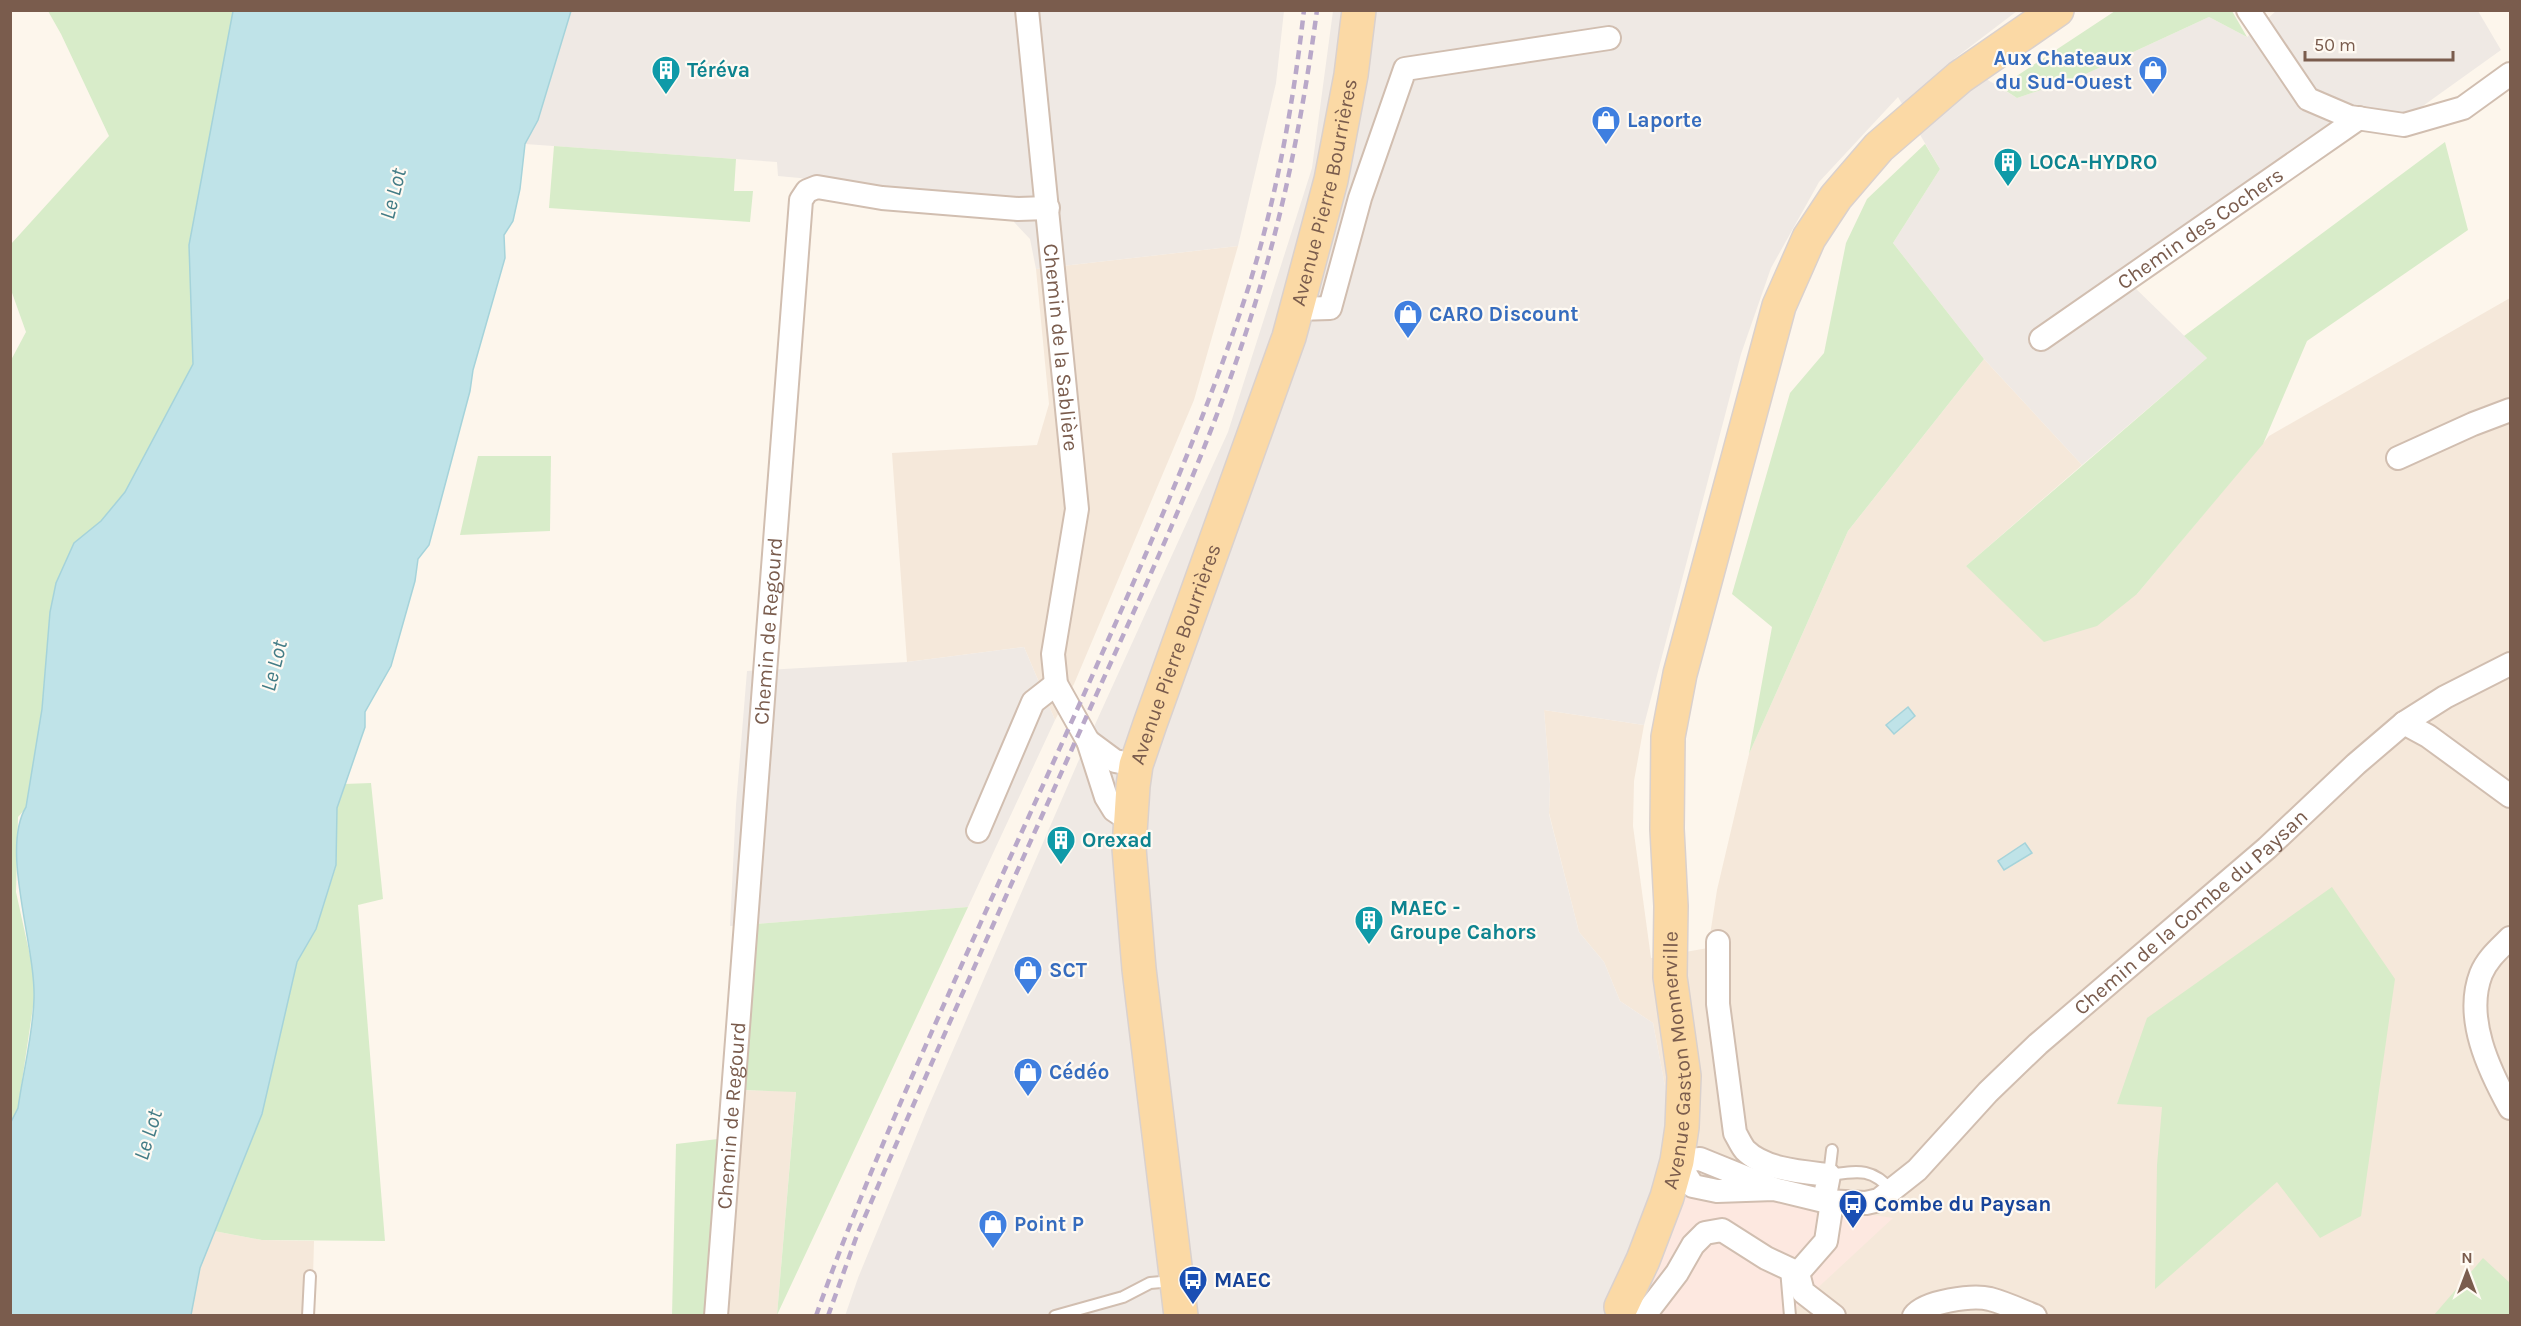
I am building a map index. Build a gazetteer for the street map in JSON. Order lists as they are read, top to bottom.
{
  "streets": {
    "main road": ["Avenue Pierre Bourrières", "Avenue Gaston Monnerville"],
    "street": [
      "Chemin des Cochers",
      "Chemin de la Sablière",
      "Chemin de Regourd",
      "Chemin de la Combe du Paysan"
    ]
  },
  "crossings": [
    ["Avenue Pierre Bourrières", "Chemin de la Sablière"],
    ["Chemin de la Sablière", "Chemin de Regourd"],
    ["Chemin de la Combe du Paysan", "Avenue Gaston Monnerville"]
  ],
  "water": ["Le Lot"],
  "places": {
    "building": [
      "Téréva",
      "LOCA-HYDRO",
      "Orexad",
      "MAEC - Groupe Cahors"
    ],
    "shop": [
      "Aux Chateaux du Sud-Ouest",
      "Laporte",
      "CARO Discount",
      "SCT",
      "Cédéo",
      "Point P"
    ],
    "bus stop": ["Combe du Paysan", "MAEC"]
  },
  "scale_bar": "50 m",
  "north": "top"
}
